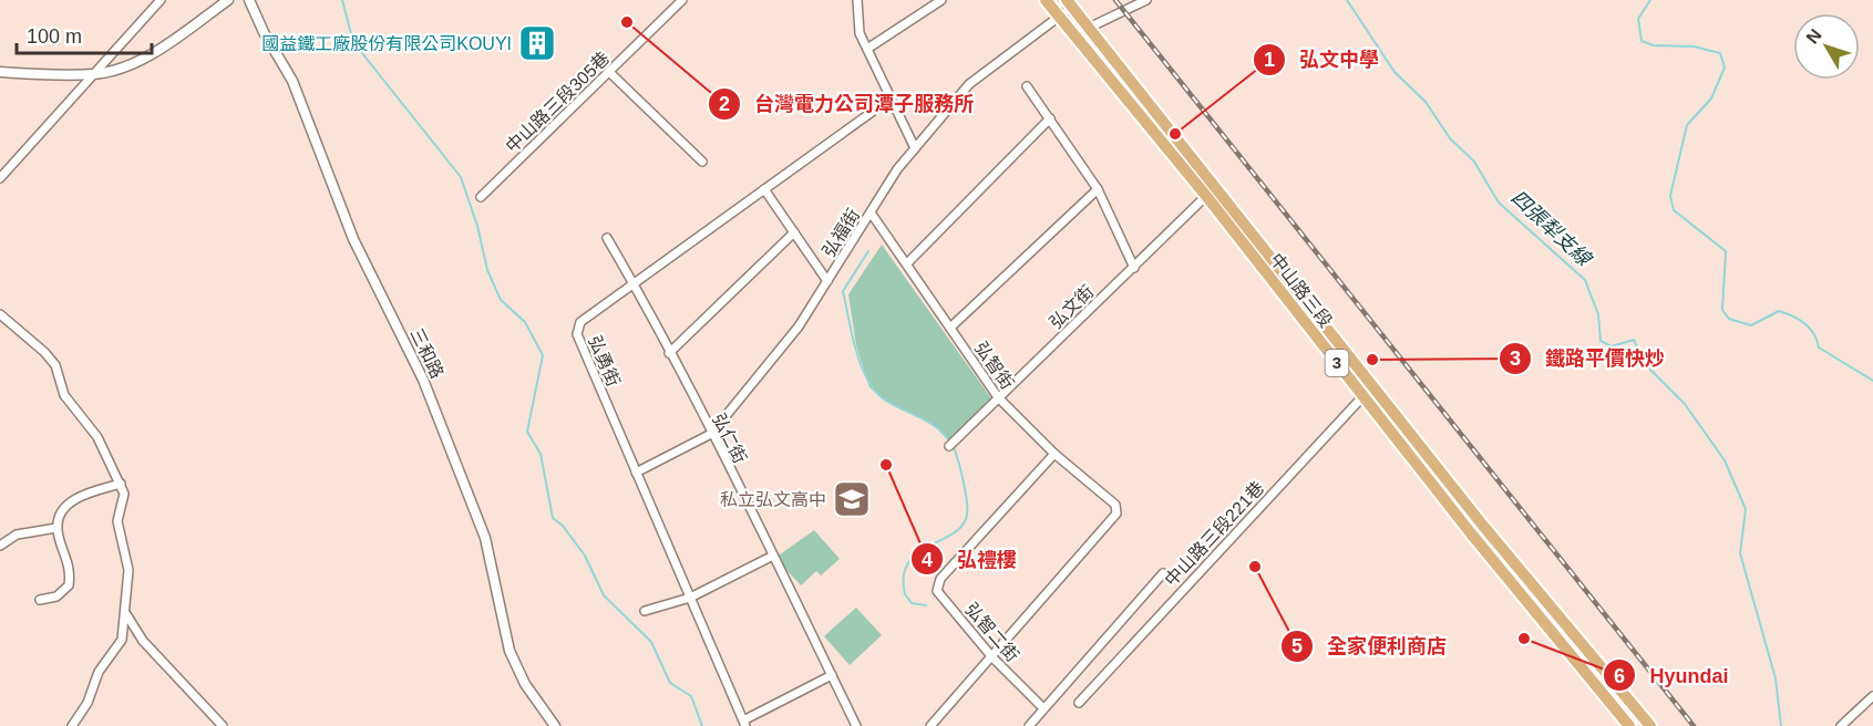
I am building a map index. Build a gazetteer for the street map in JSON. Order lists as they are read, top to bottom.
{
  "streets": {
    "main road": ["中山路三段", "3"],
    "street": [
      "中山路三段305巷",
      "弘福街",
      "弘文街",
      "三和路",
      "弘勇街",
      "弘智街",
      "弘仁街",
      "中山路三段221巷",
      "弘智二街"
    ]
  },
  "crossings": [
    ["弘福街", "中山路三段"],
    ["弘福街", "弘勇街"],
    ["弘福街", "弘智街"],
    ["弘福街", "弘仁街"],
    ["中山路三段", "弘文街"],
    ["中山路三段", "中山路三段221巷"],
    ["弘文街", "弘智街"],
    ["弘勇街", "弘仁街"],
    ["弘智街", "弘智二街"]
  ],
  "water": ["四張犁支線"],
  "places": {
    "other": [
      "台灣電力公司潭子服務所",
      "弘文中學",
      "鐵路平價快炒",
      "弘禮樓",
      "全家便利商店",
      "Hyundai"
    ],
    "building": ["國益鐵工廠股份有限公司KOUYI"],
    "school or university": ["私立弘文高中"]
  },
  "scale_bar": "100 m",
  "north": "top left"
}
